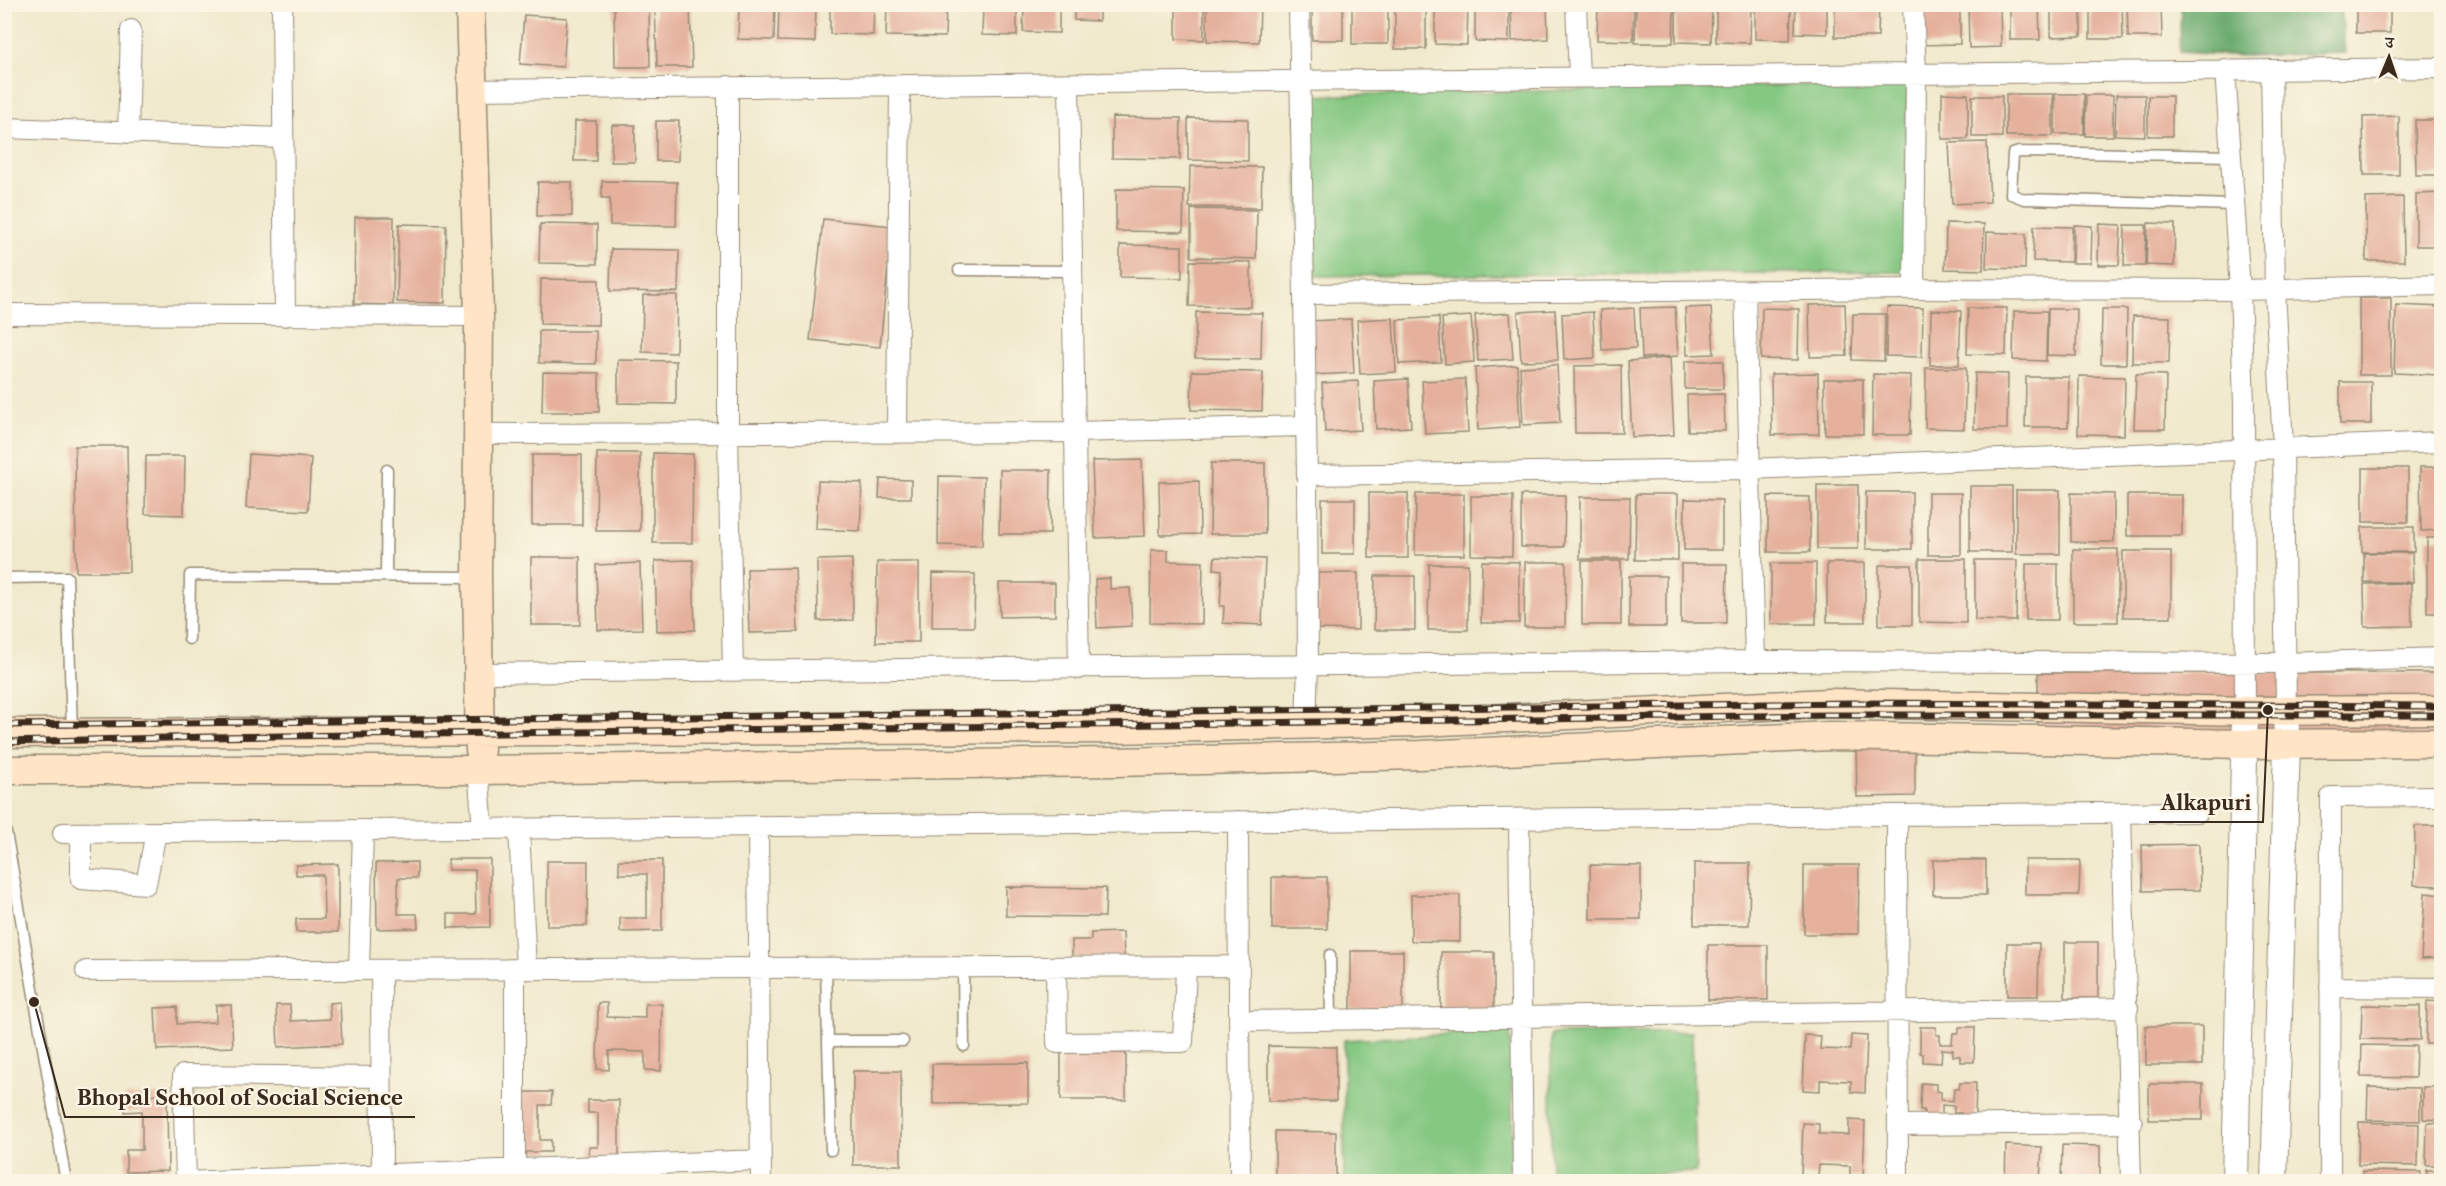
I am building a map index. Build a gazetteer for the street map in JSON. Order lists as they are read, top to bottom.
{
  "places": ["Alkapuri", "Bhopal School of Social Science"],
  "north": "top"
}
